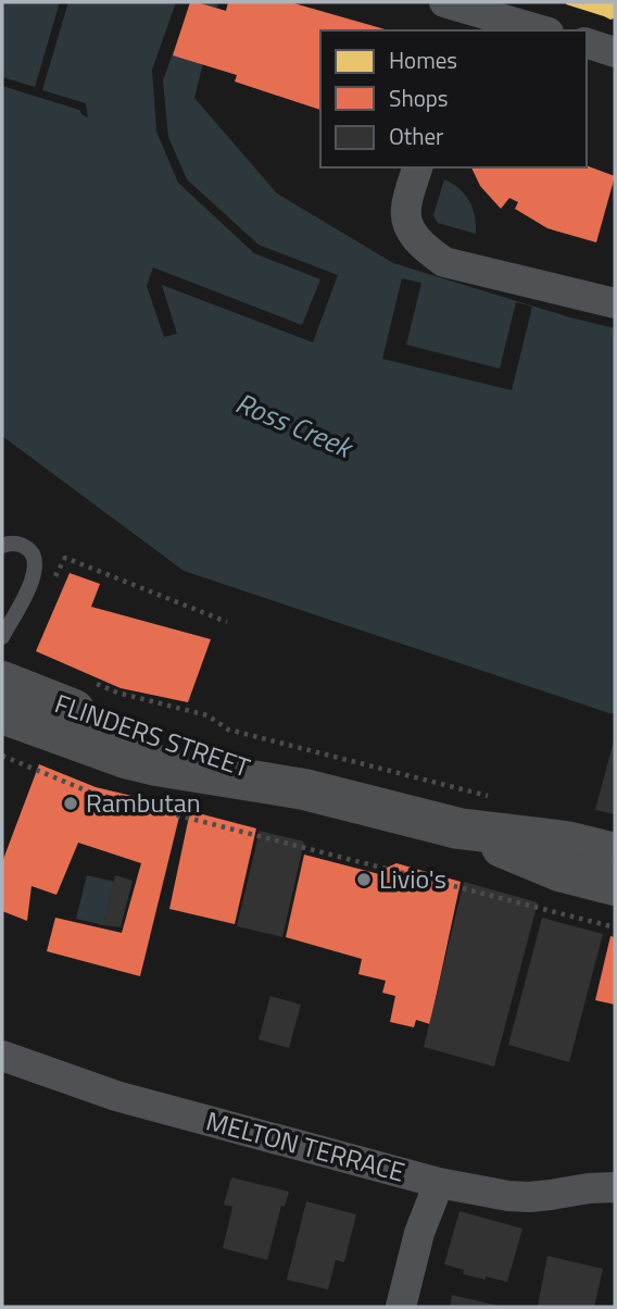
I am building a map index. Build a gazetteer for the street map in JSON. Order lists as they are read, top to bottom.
{
  "streets": {
    "main road": ["FLINDERS STREET"],
    "street": ["MELTON TERRACE"]
  },
  "water": ["Ross Creek"],
  "places": ["Rambutan", "Livio's"],
  "legend": ["Homes", "Shops", "Other"]
}
